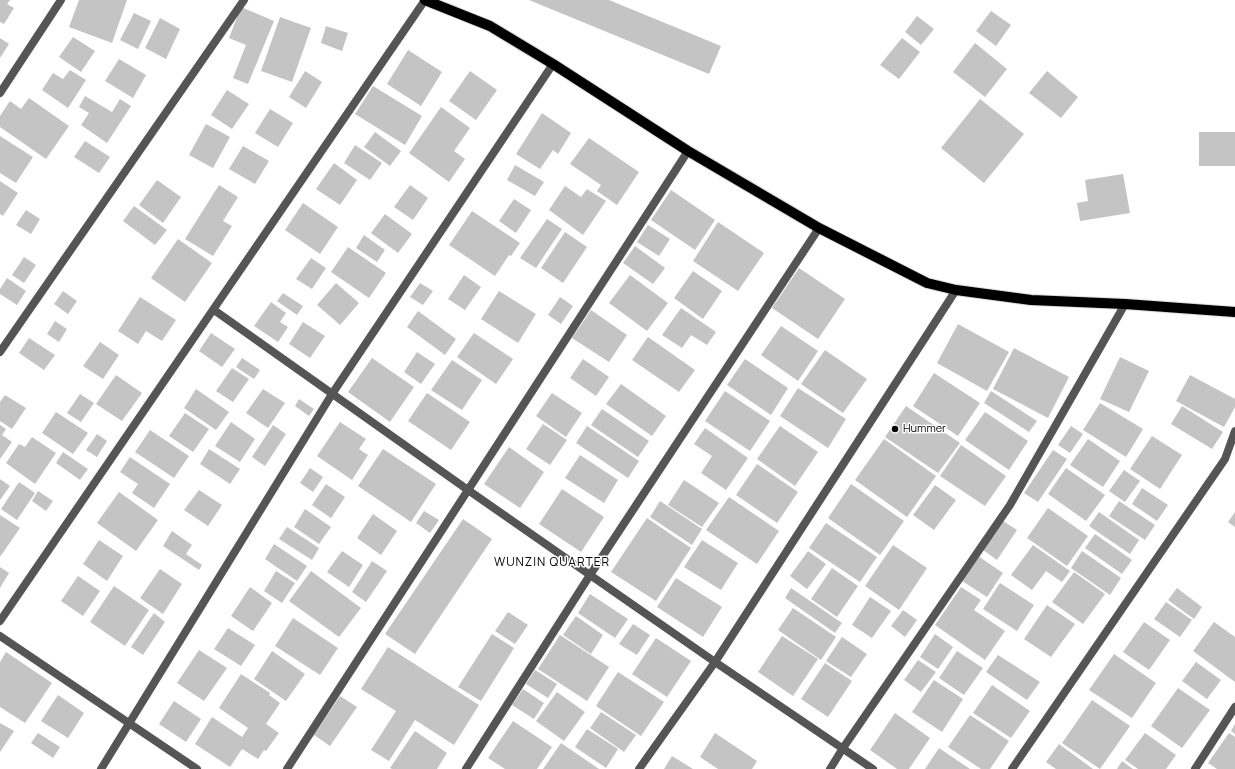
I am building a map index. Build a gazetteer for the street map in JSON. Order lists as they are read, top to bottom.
{
  "districts": ["WUNZIN QUARTER"],
  "places": ["Hummer"]
}
